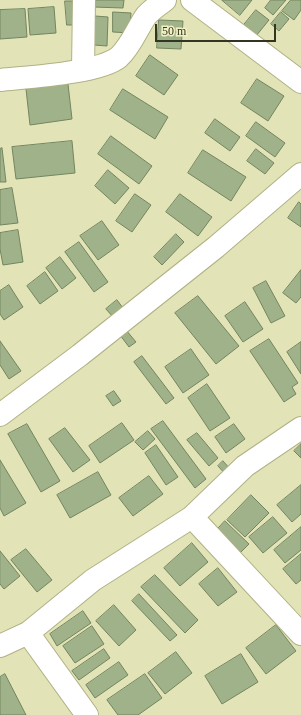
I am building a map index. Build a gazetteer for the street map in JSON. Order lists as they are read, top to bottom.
{
  "scale_bar": "50 m"
}
